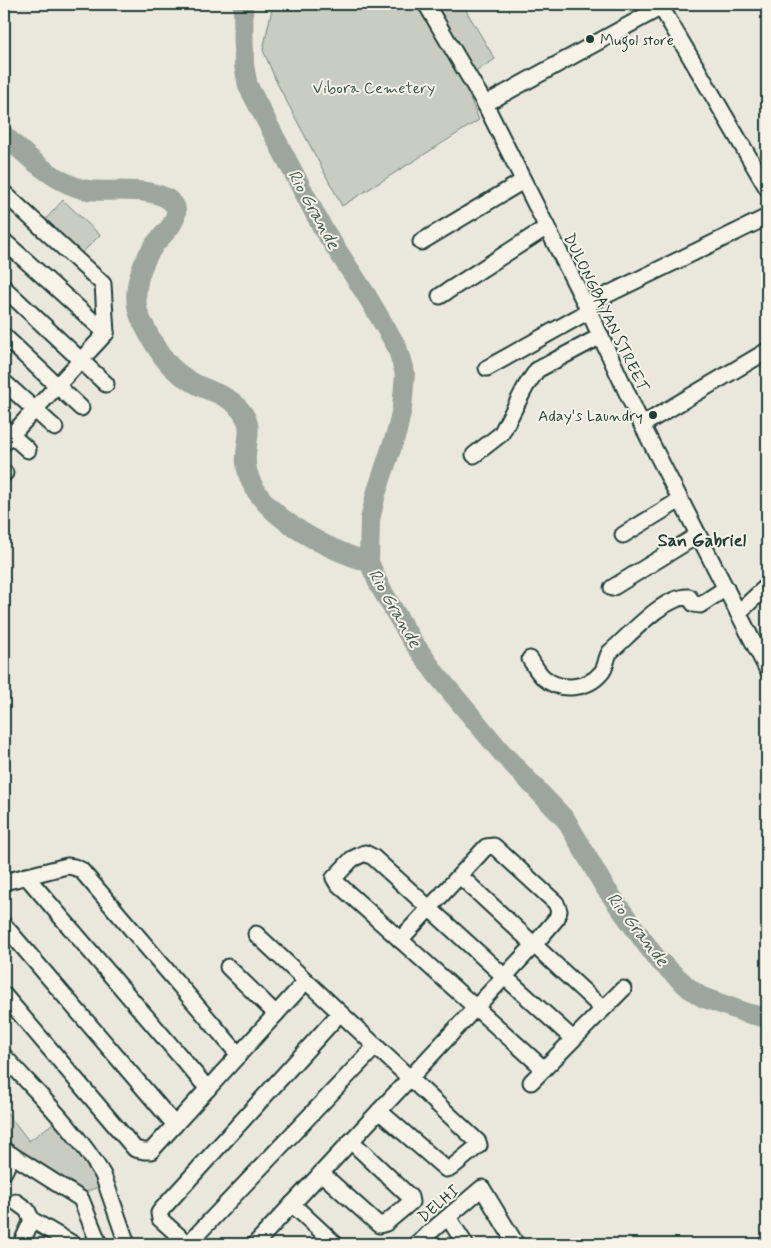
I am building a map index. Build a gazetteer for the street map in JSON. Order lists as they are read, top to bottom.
{
  "streets": {
    "street": ["DULONGBAYAN STREET", "DELHI"]
  },
  "districts": ["San Gabriel"],
  "water": ["Rio Grande"],
  "parks": ["Vibora Cemetery"],
  "places": ["Mugol store", "Aday's Laundry"]
}
